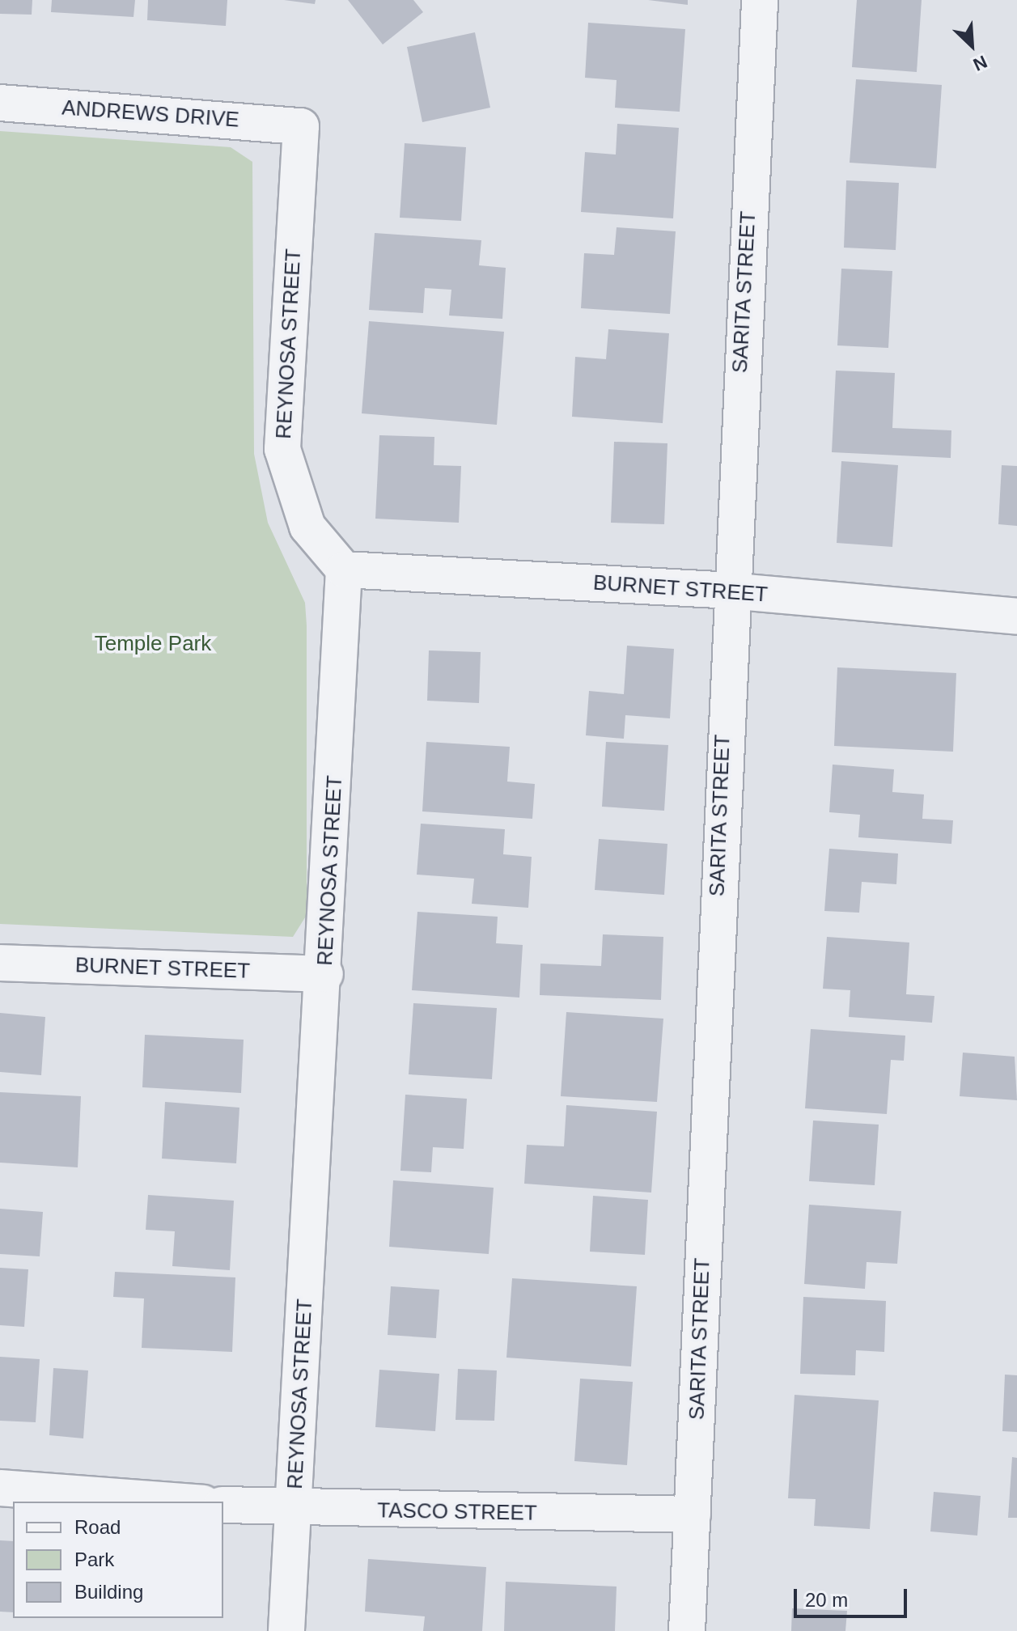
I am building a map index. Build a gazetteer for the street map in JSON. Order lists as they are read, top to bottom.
{
  "streets": {
    "street": [
      "ANDREWS DRIVE",
      "SARITA STREET",
      "REYNOSA STREET",
      "BURNET STREET",
      "TASCO STREET"
    ]
  },
  "crossings": [
    ["ANDREWS DRIVE", "REYNOSA STREET"],
    ["SARITA STREET", "BURNET STREET"],
    ["SARITA STREET", "TASCO STREET"],
    ["REYNOSA STREET", "BURNET STREET"],
    ["REYNOSA STREET", "TASCO STREET"]
  ],
  "parks": ["Temple Park"],
  "legend": ["Road", "Park", "Building"],
  "scale_bar": "20 m",
  "north": "bottom right"
}
